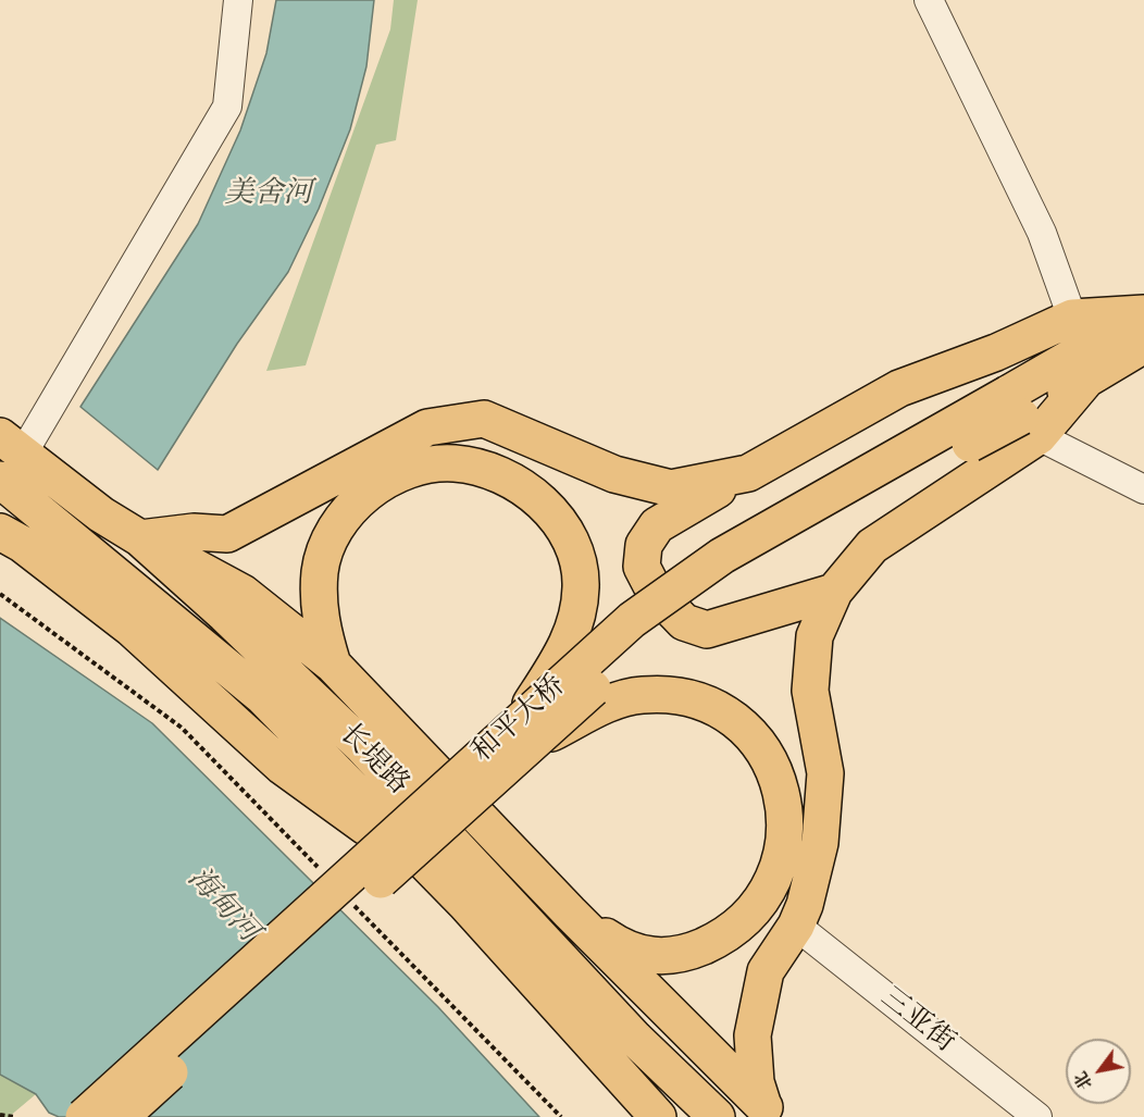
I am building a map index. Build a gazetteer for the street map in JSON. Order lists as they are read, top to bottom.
{
  "streets": {
    "main road": ["和平大桥", "长堤路"],
    "street": ["三亚街"]
  },
  "water": ["美舍河", "海甸河"],
  "north": "bottom left"
}
